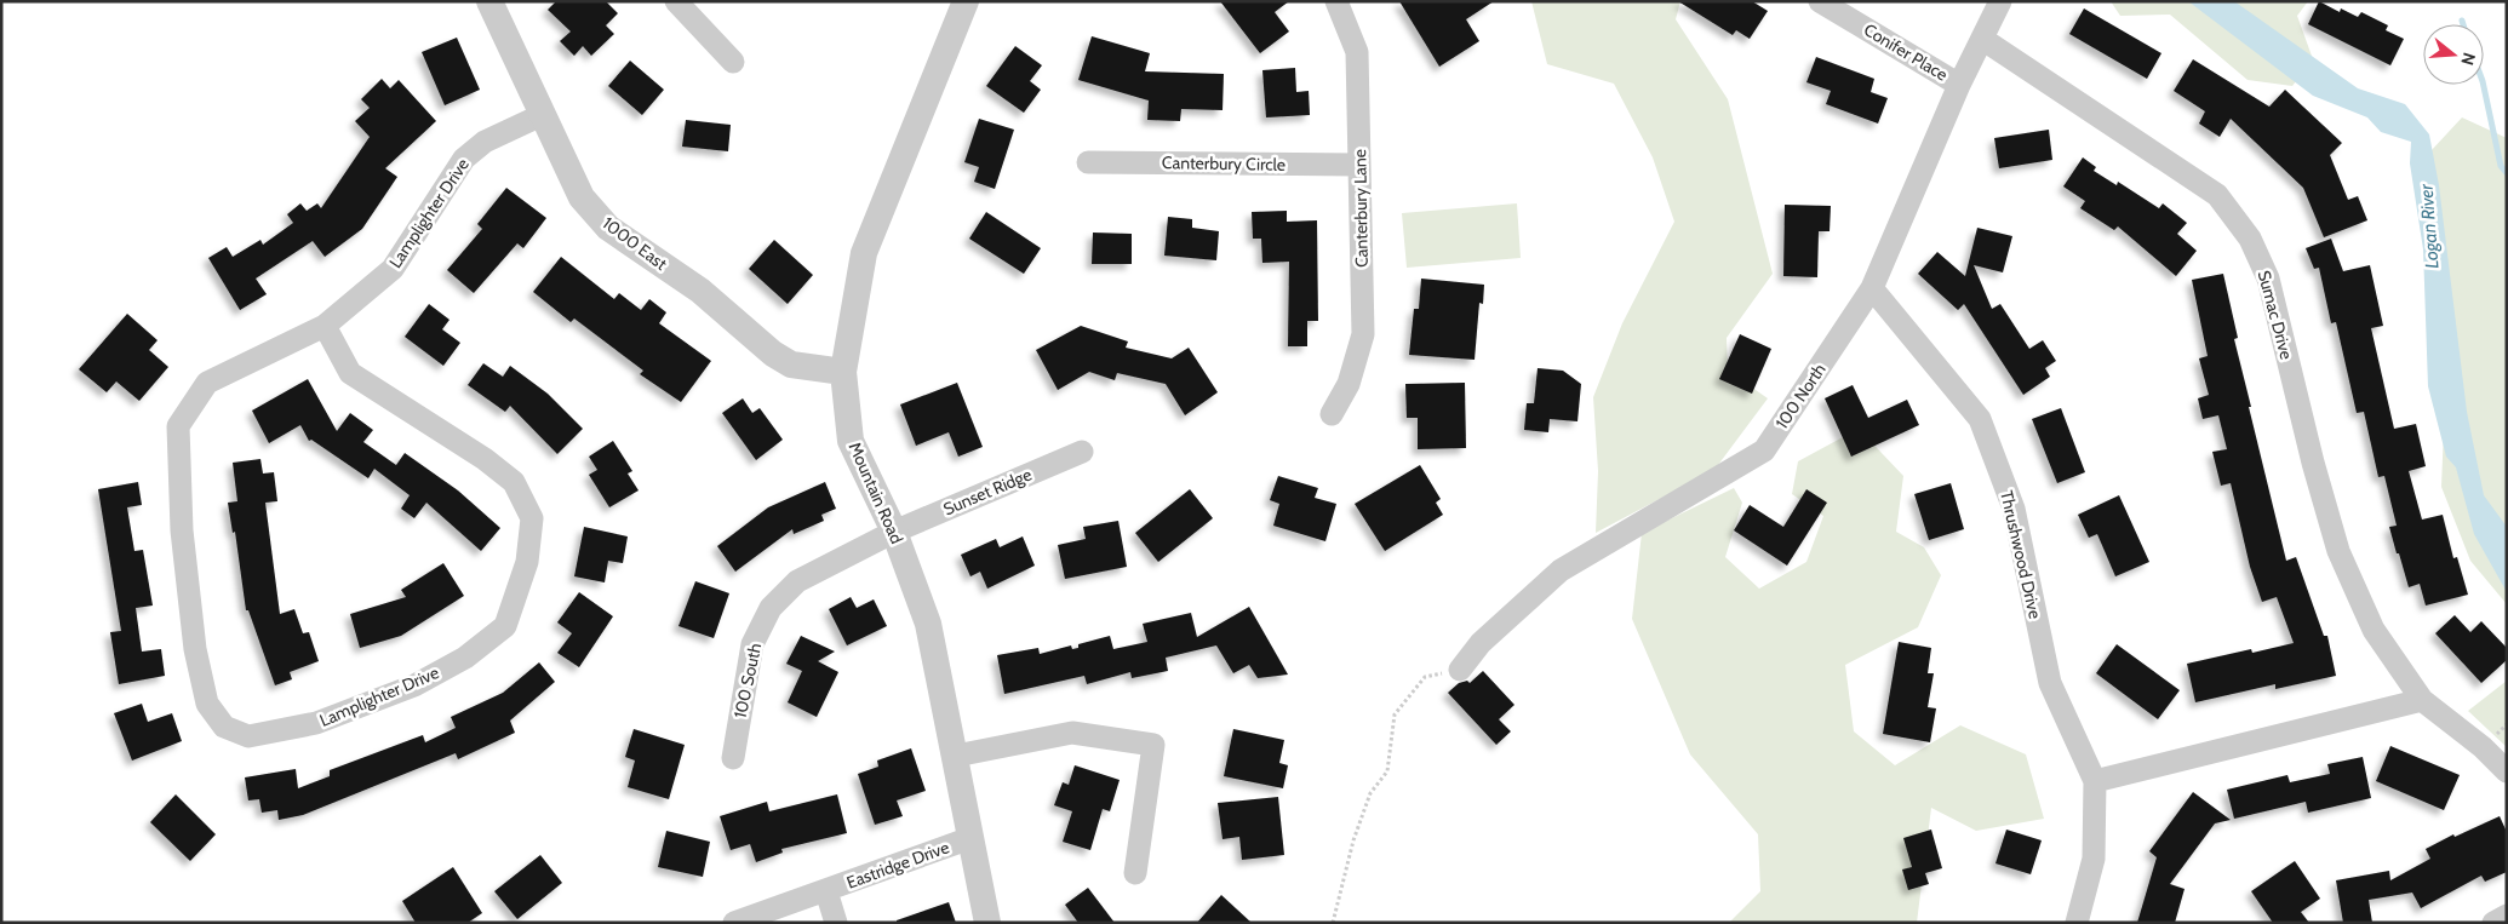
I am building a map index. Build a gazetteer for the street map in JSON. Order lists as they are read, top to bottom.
{
  "streets": {
    "street": [
      "Conifer Place",
      "Canterbury Circle",
      "Canterbury Lane",
      "Lamplighter Drive",
      "1000 East",
      "Sumac Drive",
      "100 North",
      "Sunset Ridge",
      "Mountain Road",
      "Thrushwood Drive",
      "100 South",
      "Eastridge Drive"
    ]
  },
  "crossings": [
    ["Conifer Place", "100 North"],
    ["Canterbury Circle", "Canterbury Lane"],
    ["Lamplighter Drive", "1000 East"],
    ["1000 East", "Mountain Road"],
    ["Sumac Drive", "100 North"],
    ["100 North", "Thrushwood Drive"],
    ["Sunset Ridge", "Mountain Road"],
    ["Sunset Ridge", "100 South"],
    ["Mountain Road", "100 South"],
    ["Mountain Road", "Eastridge Drive"]
  ],
  "water": ["Logan River"],
  "north": "right"
}
